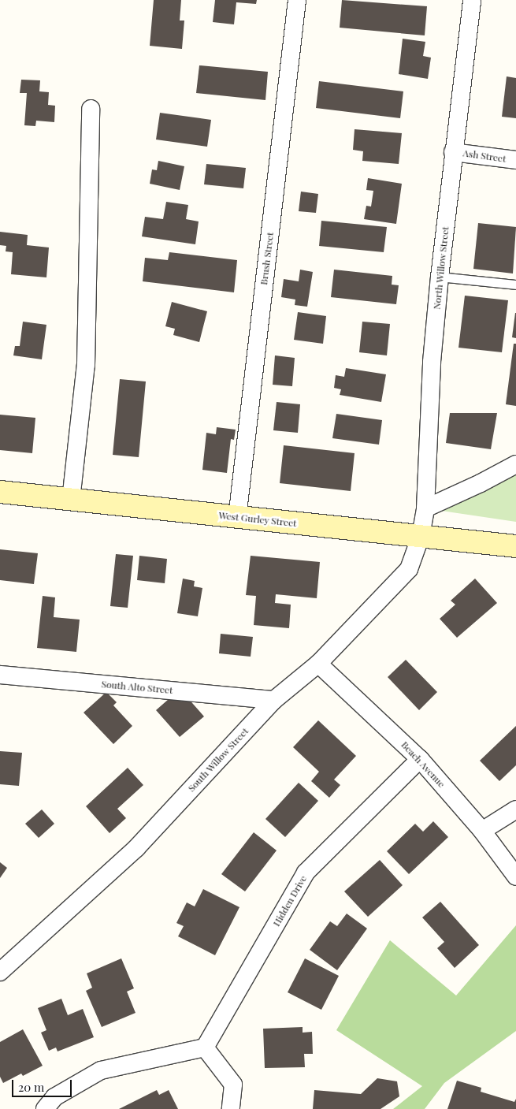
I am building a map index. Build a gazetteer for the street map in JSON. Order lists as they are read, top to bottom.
{
  "streets": {
    "main road": ["West Gurley Street"],
    "street": [
      "Ash Street",
      "Brush Street",
      "North Willow Street",
      "South Alto Street",
      "South Willow Street",
      "Beach Avenue",
      "Hidden Drive"
    ]
  },
  "crossings": [
    ["Ash Street", "North Willow Street"],
    ["Brush Street", "West Gurley Street"],
    ["North Willow Street", "West Gurley Street"],
    ["North Willow Street", "South Willow Street"],
    ["West Gurley Street", "South Willow Street"],
    ["South Alto Street", "South Willow Street"],
    ["South Willow Street", "Beach Avenue"],
    ["Beach Avenue", "Hidden Drive"]
  ],
  "scale_bar": "20 m"
}
